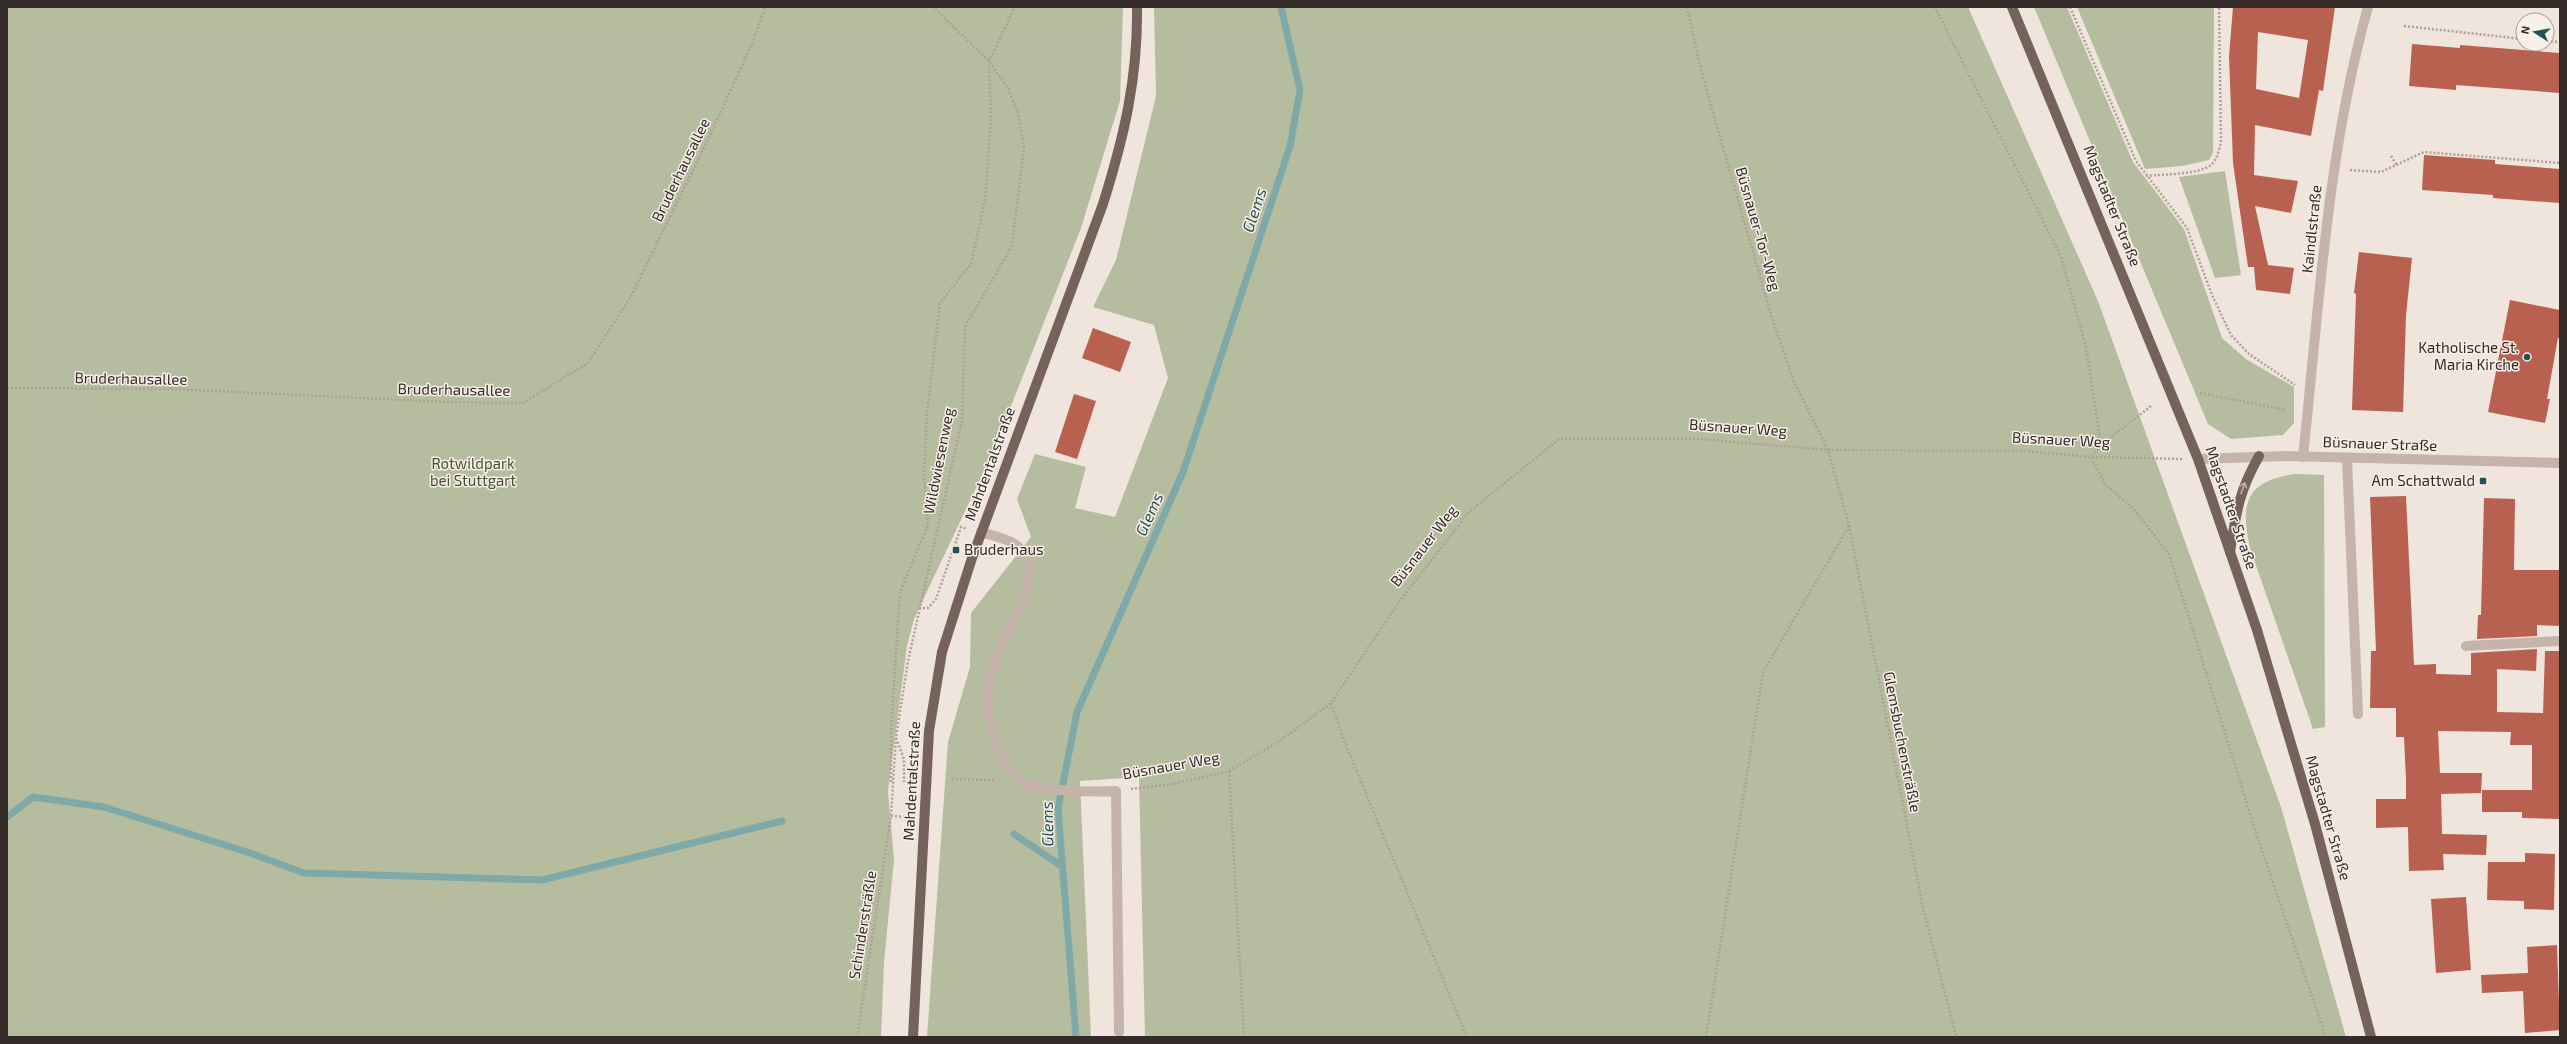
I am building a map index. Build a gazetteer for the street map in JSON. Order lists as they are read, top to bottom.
{
  "streets": {
    "main road": ["Magstadter Straße", "Mahdentalstraße"],
    "street": ["Kaindlstraße", "Büsnauer Weg", "Büsnauer Straße"],
    "path": [
      "Bruderhausallee",
      "Büsnauer-Tor-Weg",
      "Wildwiesenweg",
      "Glemsbuchensträßle",
      "Schindersträßle"
    ]
  },
  "crossings": [
    ["Magstadter Straße", "Büsnauer Weg"],
    ["Magstadter Straße", "Büsnauer Straße"],
    ["Büsnauer-Tor-Weg", "Büsnauer Weg"],
    ["Büsnauer-Tor-Weg", "Glemsbuchensträßle"],
    ["Kaindlstraße", "Büsnauer Straße"],
    ["Büsnauer Weg", "Büsnauer Straße"],
    ["Büsnauer Weg", "Glemsbuchensträßle"],
    ["Wildwiesenweg", "Schindersträßle"]
  ],
  "water": ["Glems"],
  "parks": ["Rotwildpark bei Stuttgart"],
  "places": {
    "other": ["Katholische St. Maria Kirche"],
    "transit": ["Am Schattwald", "Bruderhaus"]
  },
  "north": "left"
}
